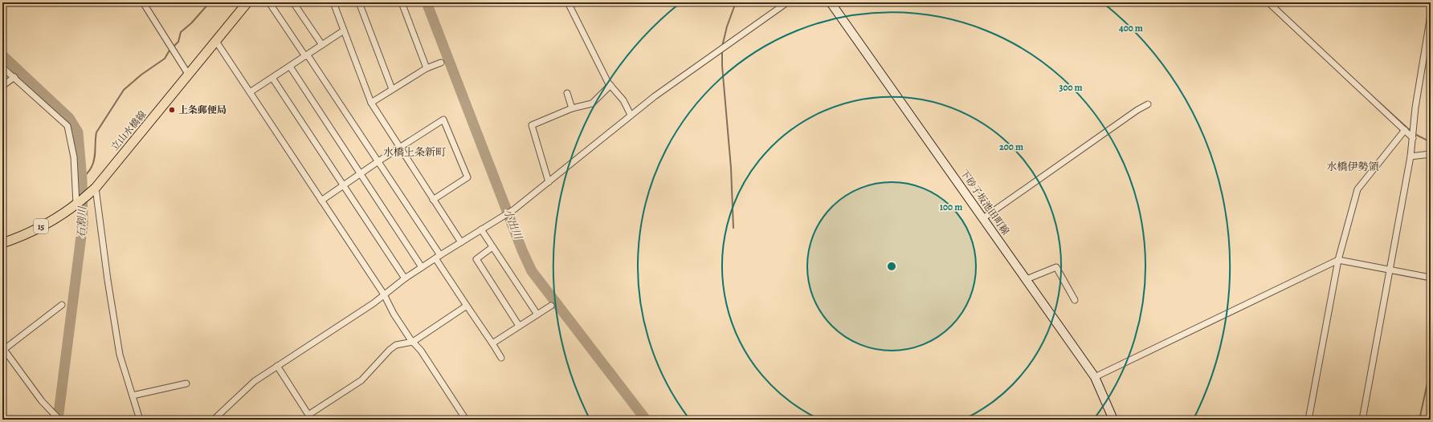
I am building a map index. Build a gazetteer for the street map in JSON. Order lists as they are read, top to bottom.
{
  "streets": {
    "main road": ["立山水橋線", "下砂子坂池田町線", "15"]
  },
  "districts": ["水橋上条新町", "水橋伊勢領"],
  "water": ["石割川", "小出川"],
  "places": ["上条郵便局"],
  "rings": [
    "400 m",
    "300 m",
    "200 m",
    "100 m"
  ]
}
